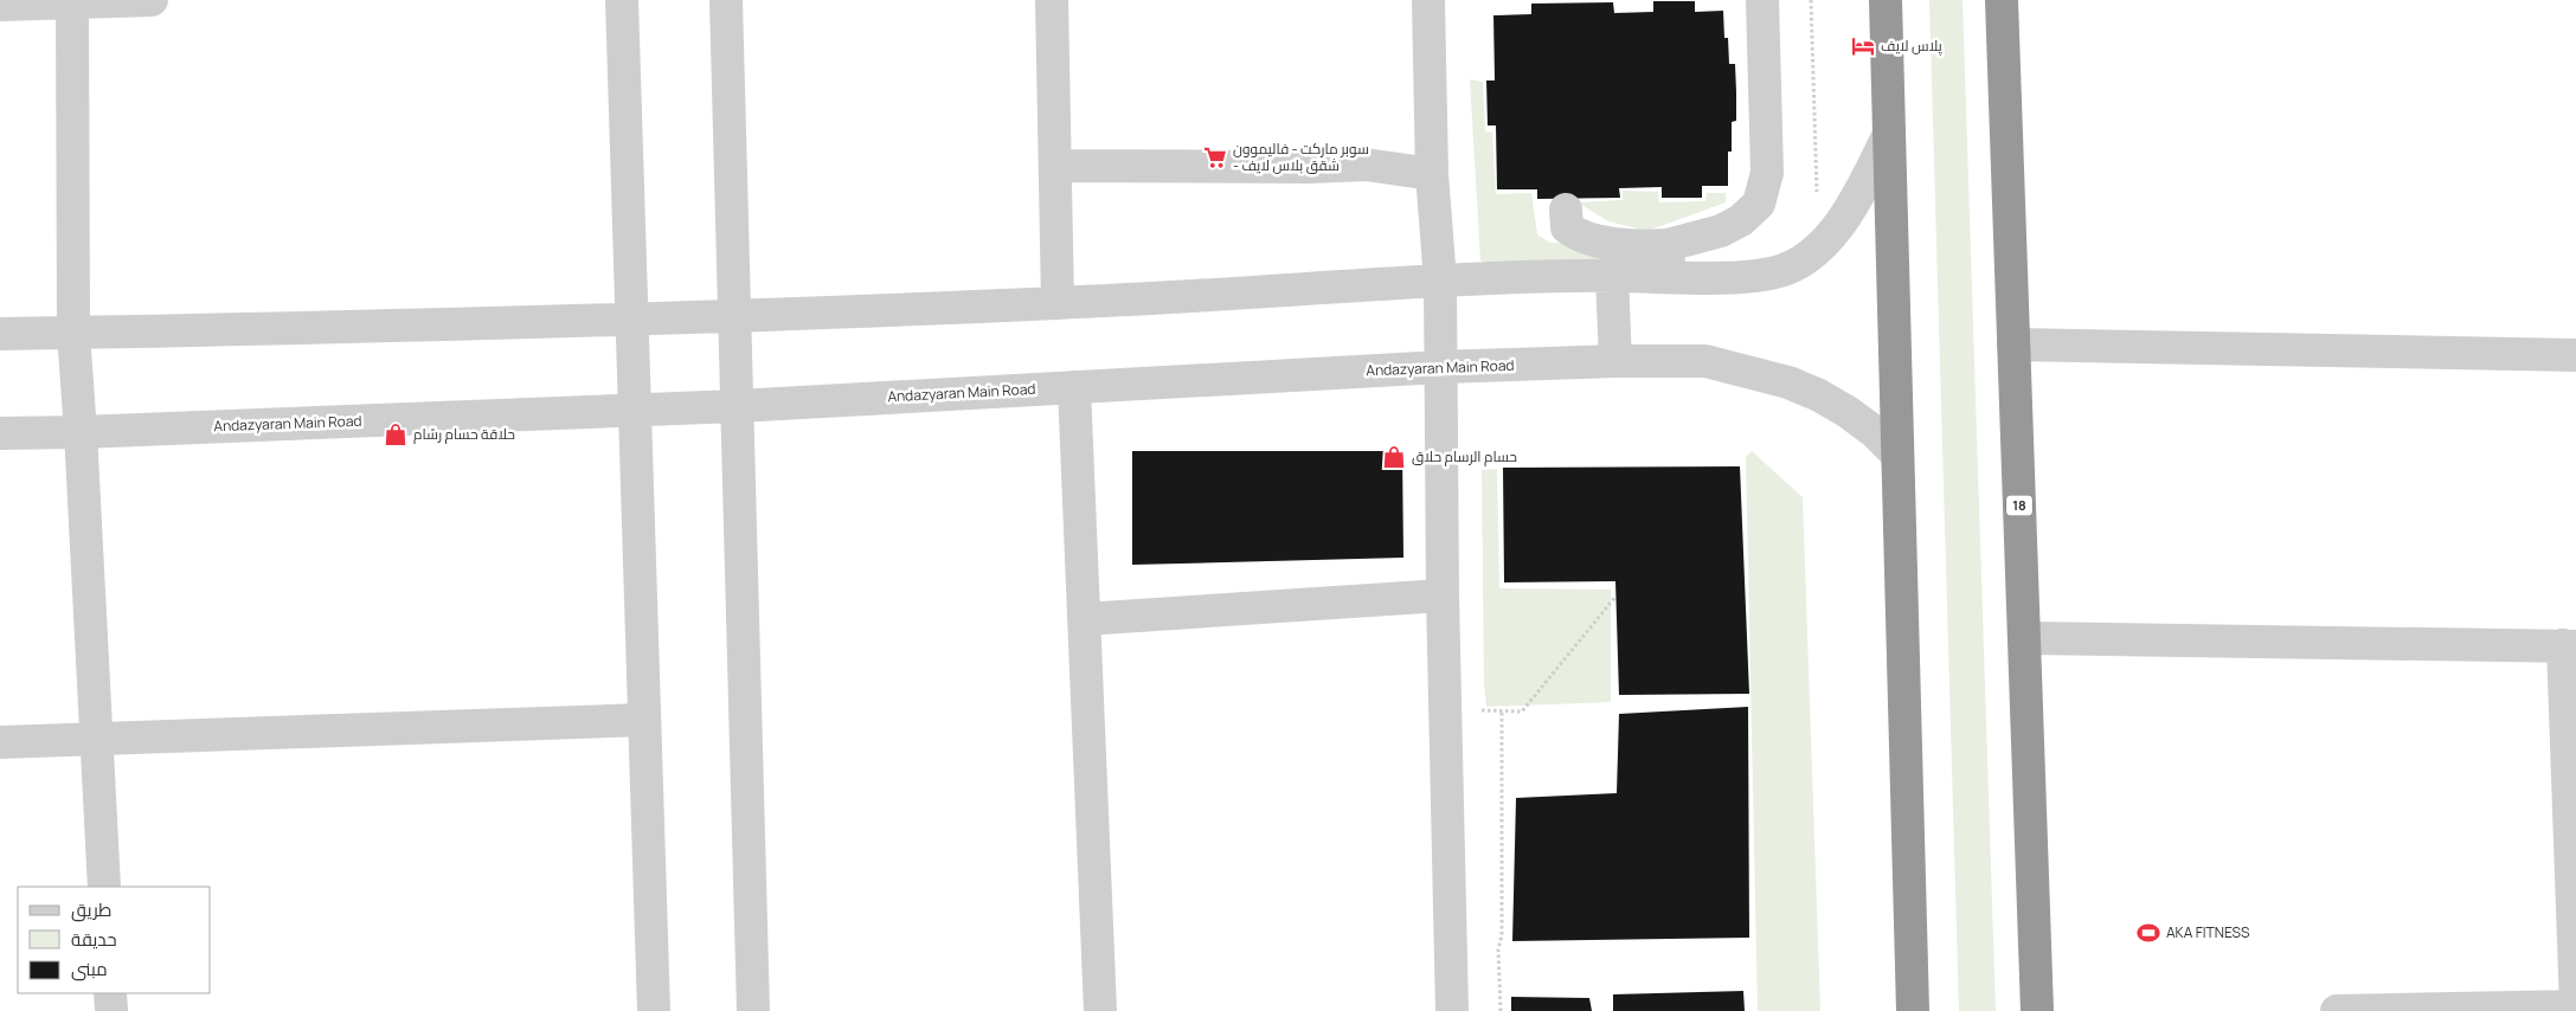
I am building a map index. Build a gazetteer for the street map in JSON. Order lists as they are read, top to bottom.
{
  "streets": {
    "highway": ["18"],
    "street": ["Andazyaran Main Road"]
  },
  "places": {
    "hotel": ["پلاس لایف"],
    "supermarket": ["سوبر ماركت - فاليموون - شقق بلاس لايف"],
    "shop": ["حلاقة حسام رسّام", "حسام الرسام حلاق"],
    "sports": ["AKA FITNESS"]
  },
  "legend": ["طريق", "حديقة", "مبنى"]
}
